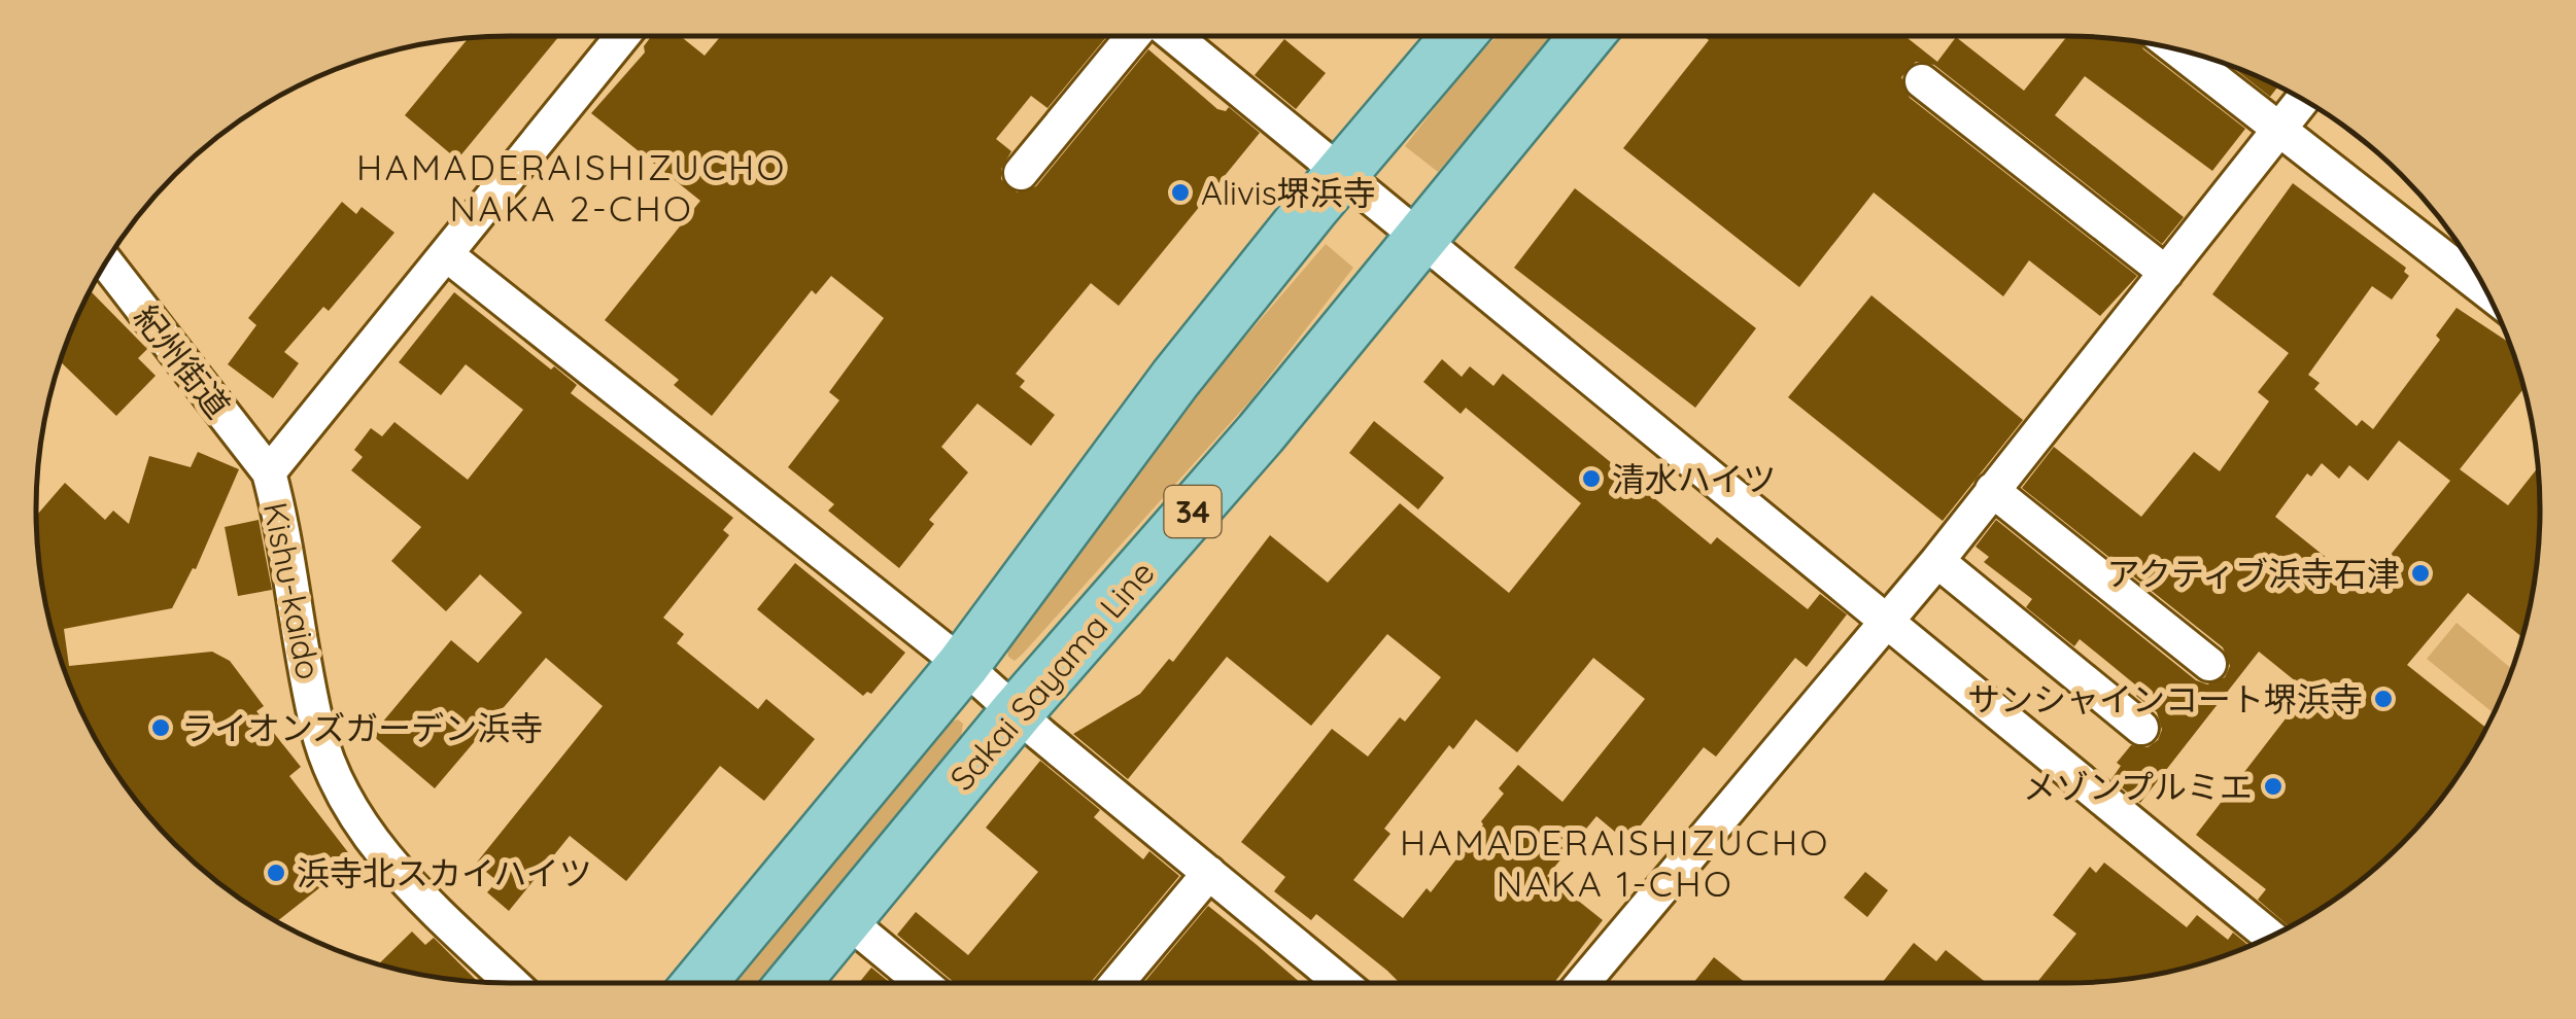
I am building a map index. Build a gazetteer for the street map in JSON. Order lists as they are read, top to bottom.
{
  "streets": {
    "main road": ["34", "Sakai Sayama Line"],
    "street": ["紀州街道", "Kishu-kaido"]
  },
  "crossings": [
    ["紀州街道", "Kishu-kaido"]
  ],
  "districts": ["HAMADERAISHIZUCHO NAKA 2-CHO", "HAMADERAISHIZUCHO NAKA 1-CHO"],
  "places": [
    "Alivis堺浜寺",
    "清水ハイツ",
    "アクティブ浜寺石津",
    "サンシャインコート堺浜寺",
    "ライオンズガーデン浜寺",
    "メゾンプルミエ",
    "浜寺北スカイハイツ"
  ]
}
